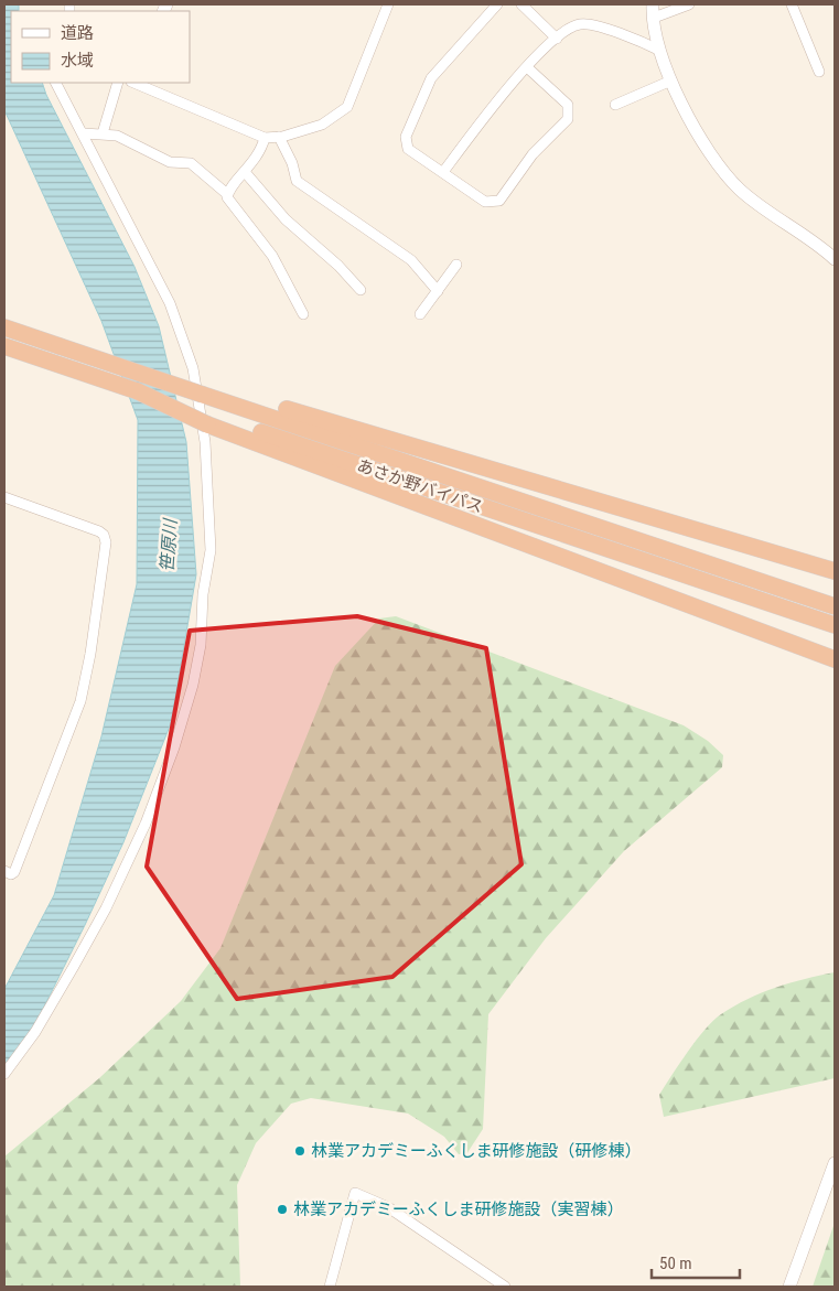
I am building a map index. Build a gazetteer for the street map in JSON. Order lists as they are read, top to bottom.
{
  "streets": {
    "highway": ["あさか野バイパス"]
  },
  "water": ["笹原川"],
  "places": ["林業アカデミーふくしま研修施設（研修棟）", "林業アカデミーふくしま研修施設（実習棟）"],
  "legend": ["道路", "水域"],
  "scale_bar": "50 m"
}
